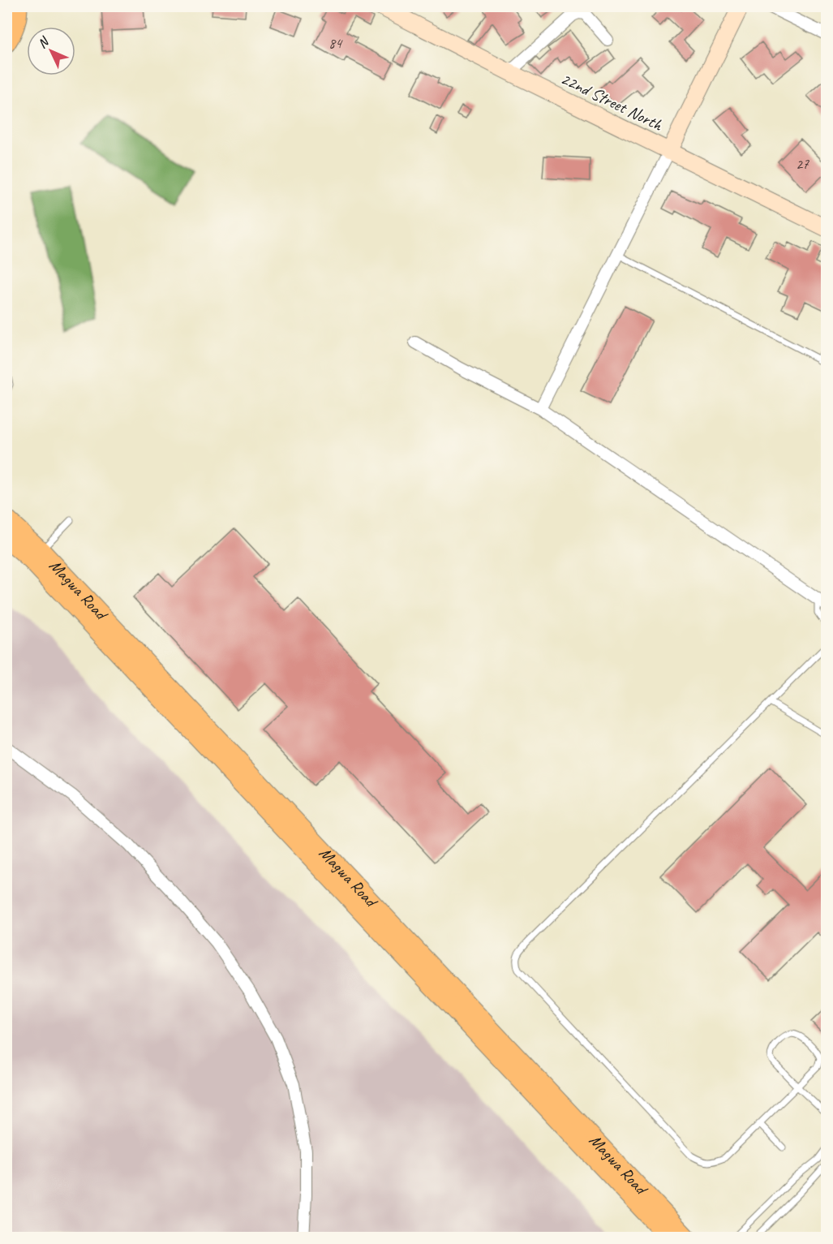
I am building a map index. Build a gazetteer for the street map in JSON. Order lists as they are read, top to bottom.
{
  "streets": {
    "main road": ["Magwa Road"],
    "street": ["22nd Street North"]
  },
  "house_numbers": ["84", "27"],
  "north": "top left"
}
